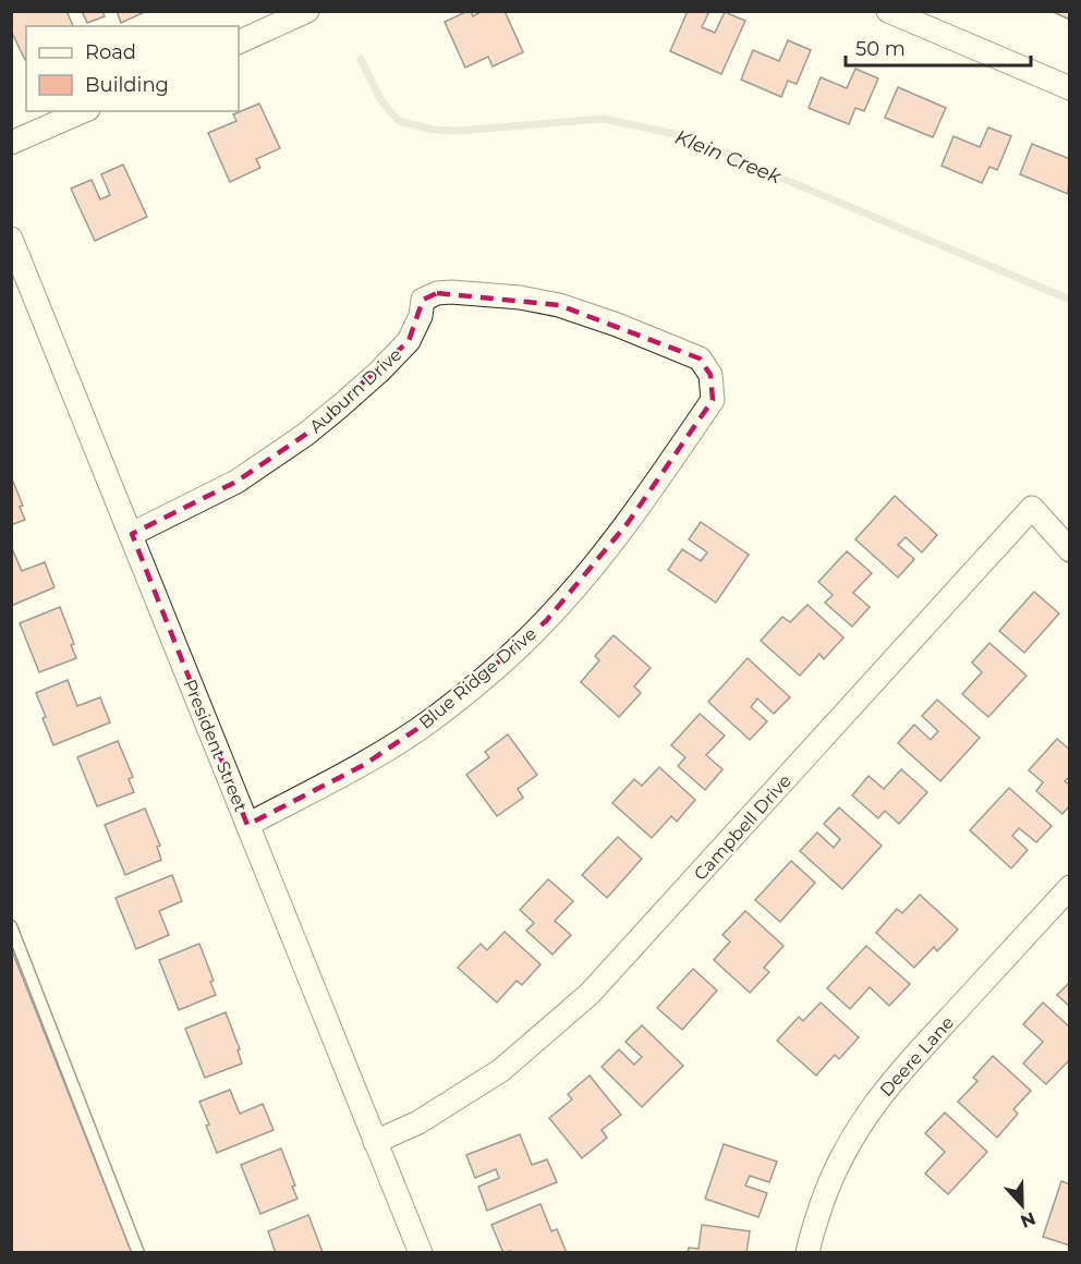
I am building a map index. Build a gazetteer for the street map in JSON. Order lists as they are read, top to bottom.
{
  "streets": {
    "street": [
      "Auburn Drive",
      "Blue Ridge Drive",
      "President Street",
      "Campbell Drive",
      "Deere Lane"
    ]
  },
  "crossings": [
    ["Auburn Drive", "Blue Ridge Drive"],
    ["Auburn Drive", "President Street"],
    ["Blue Ridge Drive", "President Street"],
    ["President Street", "Campbell Drive"]
  ],
  "water": ["Klein Creek"],
  "legend": ["Road", "Building"],
  "scale_bar": "50 m",
  "north": "bottom"
}
